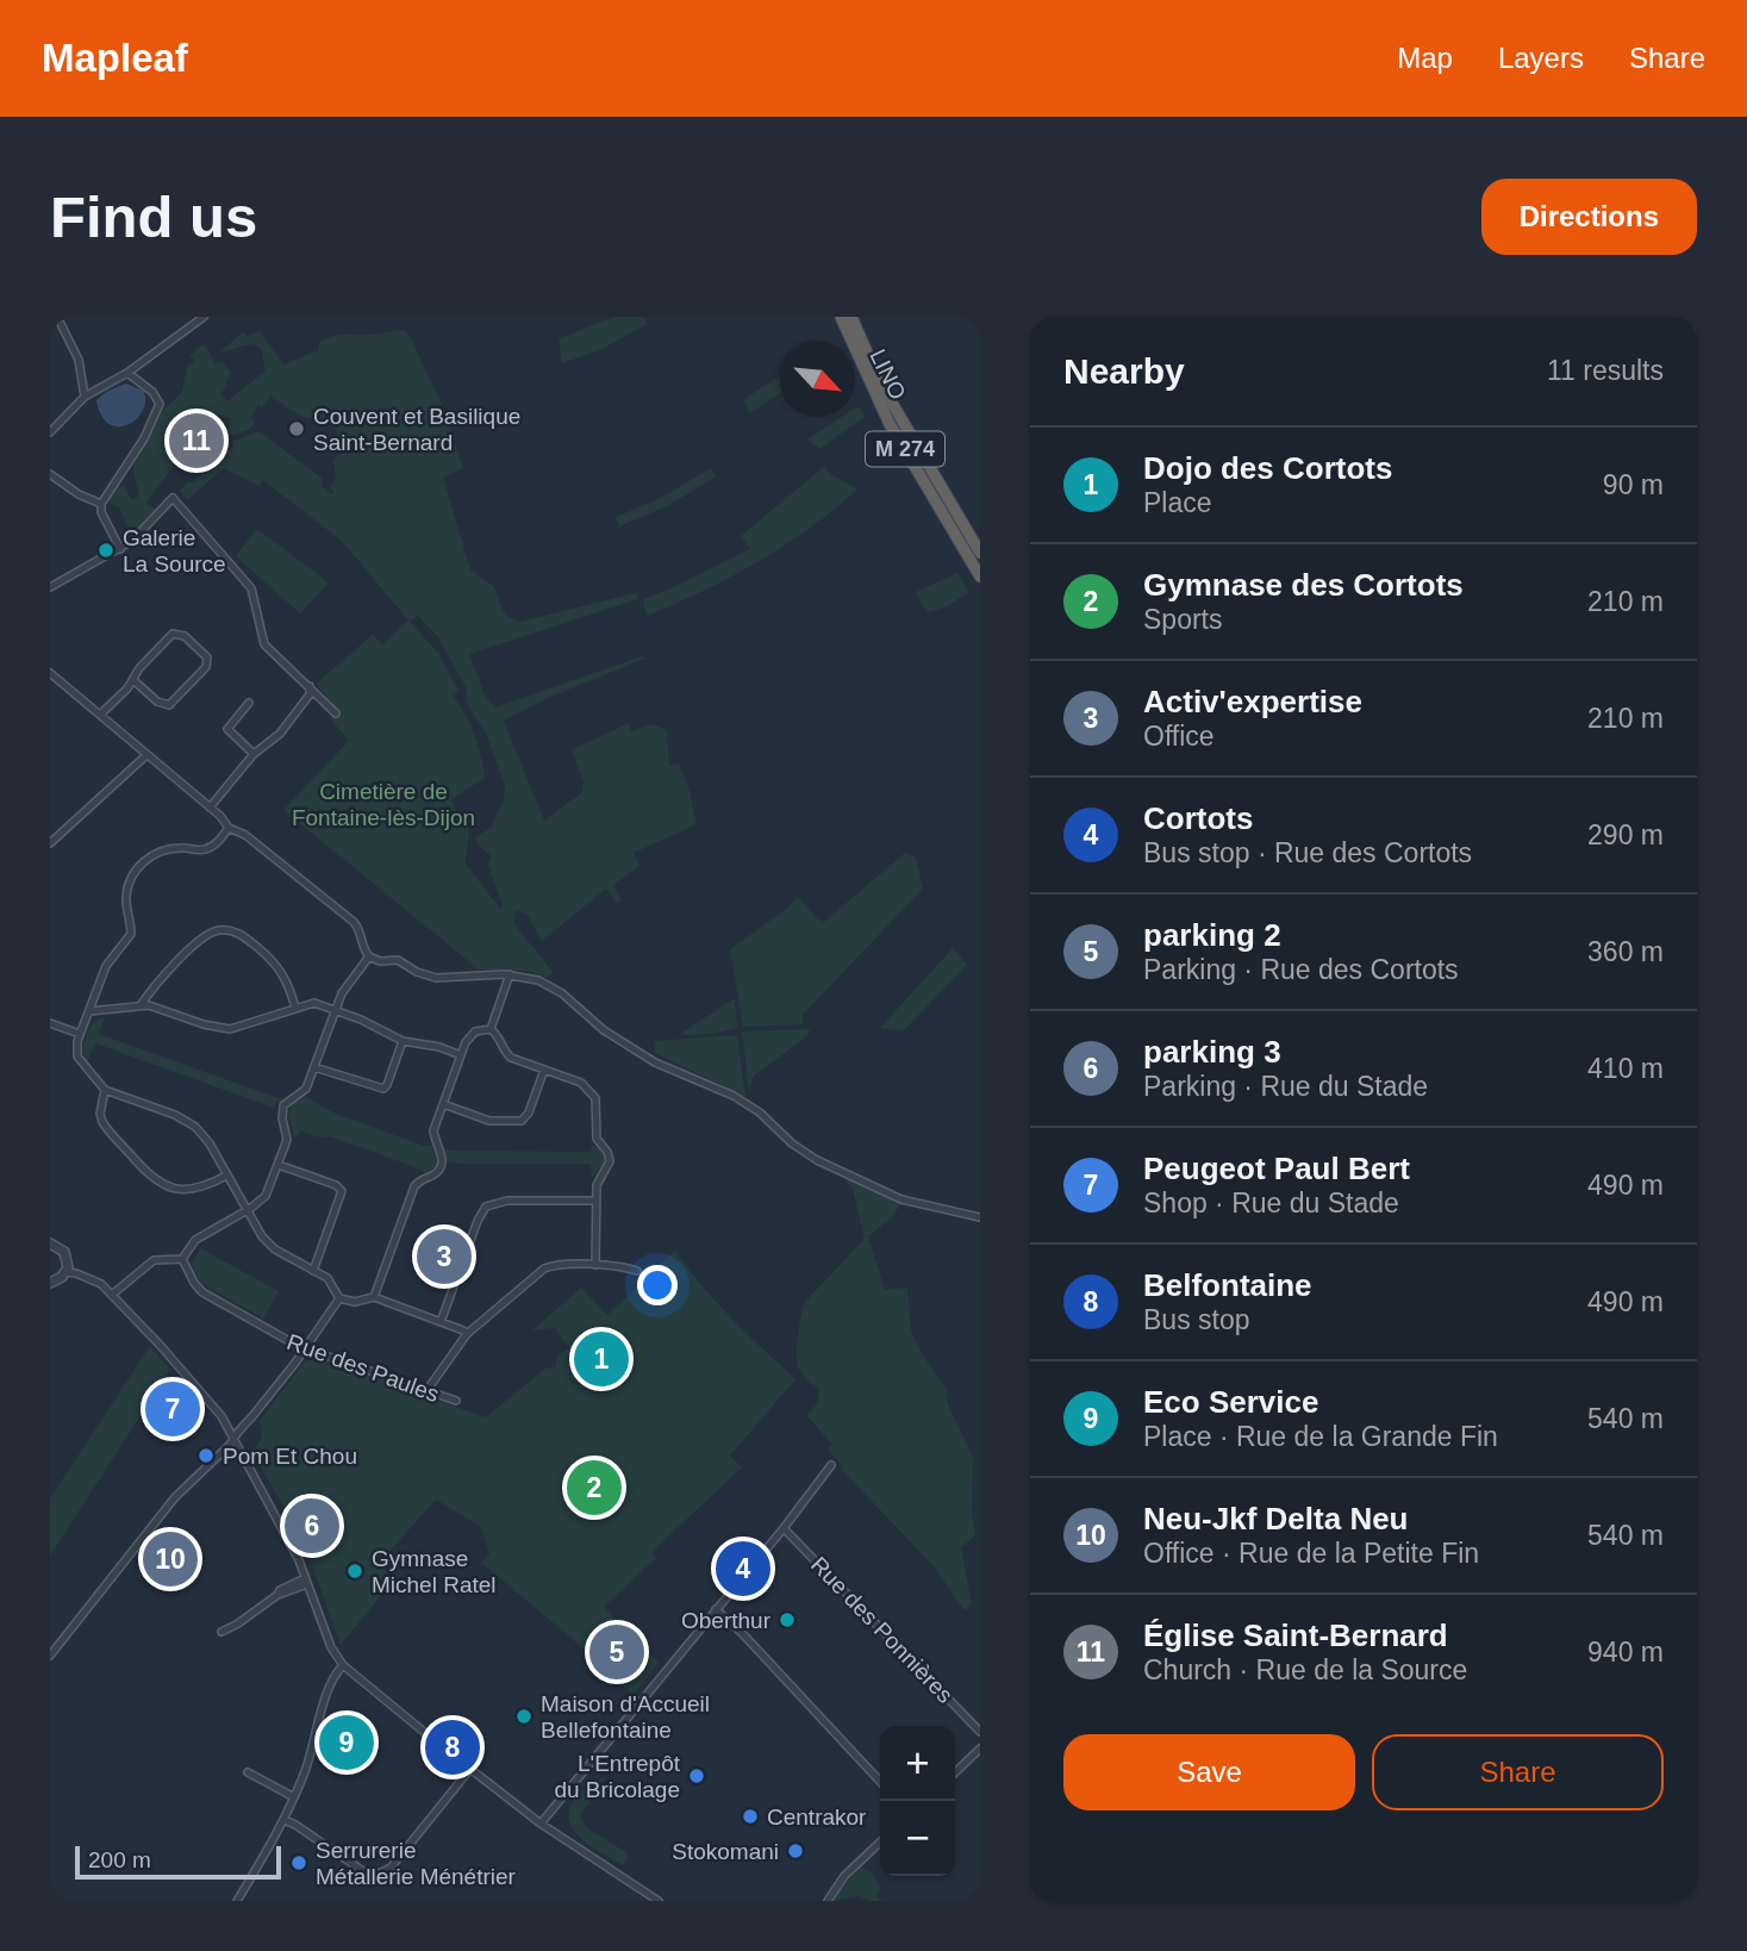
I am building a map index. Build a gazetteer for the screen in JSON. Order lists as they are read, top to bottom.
{
  "streets": {
    "highway": ["LINO", "M 274"],
    "street": ["Rue des Paules", "Rue des Ponnières"]
  },
  "parks": ["Cimetière de Fontaine-lès-Dijon"],
  "places": [
    "Couvent et Basilique Saint-Bernard",
    "Galerie La Source",
    "Pom Et Chou",
    "Gymnase Michel Ratel",
    "Oberthur",
    "Maison d'Accueil Bellefontaine",
    "L'Entrepôt du Bricolage",
    "Centrakor",
    "Stokomani",
    "Serrurerie Métallerie Ménétrier"
  ],
  "scale_bar": "200 m",
  "north": "bottom right",
  "page": {
    "header": "Mapleaf",
    "nav": ["Map", "Layers", "Share"],
    "buttons": [
      "Directions",
      ["Save", "Share"]
    ],
    "title": "Find us",
    "heading": ["Nearby", "11 results"],
    "pins": [
      "11",
      "3",
      "1",
      "7",
      "2",
      "6",
      "10",
      "4",
      "5",
      "9",
      "8"
    ],
    "list": [
      {
        "mark": "1",
        "name": "Dojo des Cortots",
        "note": "Place",
        "value": "90 m"
      },
      {
        "mark": "2",
        "name": "Gymnase des Cortots",
        "note": "Sports",
        "value": "210 m"
      },
      {
        "mark": "3",
        "name": "Activ'expertise",
        "note": "Office",
        "value": "210 m"
      },
      {
        "mark": "4",
        "name": "Cortots",
        "note": "Bus stop · Rue des Cortots",
        "value": "290 m"
      },
      {
        "mark": "5",
        "name": "parking 2",
        "note": "Parking · Rue des Cortots",
        "value": "360 m"
      },
      {
        "mark": "6",
        "name": "parking 3",
        "note": "Parking · Rue du Stade",
        "value": "410 m"
      },
      {
        "mark": "7",
        "name": "Peugeot Paul Bert",
        "note": "Shop · Rue du Stade",
        "value": "490 m"
      },
      {
        "mark": "8",
        "name": "Belfontaine",
        "note": "Bus stop",
        "value": "490 m"
      },
      {
        "mark": "9",
        "name": "Eco Service",
        "note": "Place · Rue de la Grande Fin",
        "value": "540 m"
      },
      {
        "mark": "10",
        "name": "Neu-Jkf Delta Neu",
        "note": "Office · Rue de la Petite Fin",
        "value": "540 m"
      },
      {
        "mark": "11",
        "name": "Église Saint-Bernard",
        "note": "Church · Rue de la Source",
        "value": "940 m"
      }
    ],
    "map_buttons": ["+", "−"],
    "scale": "200 m"
  }
}
